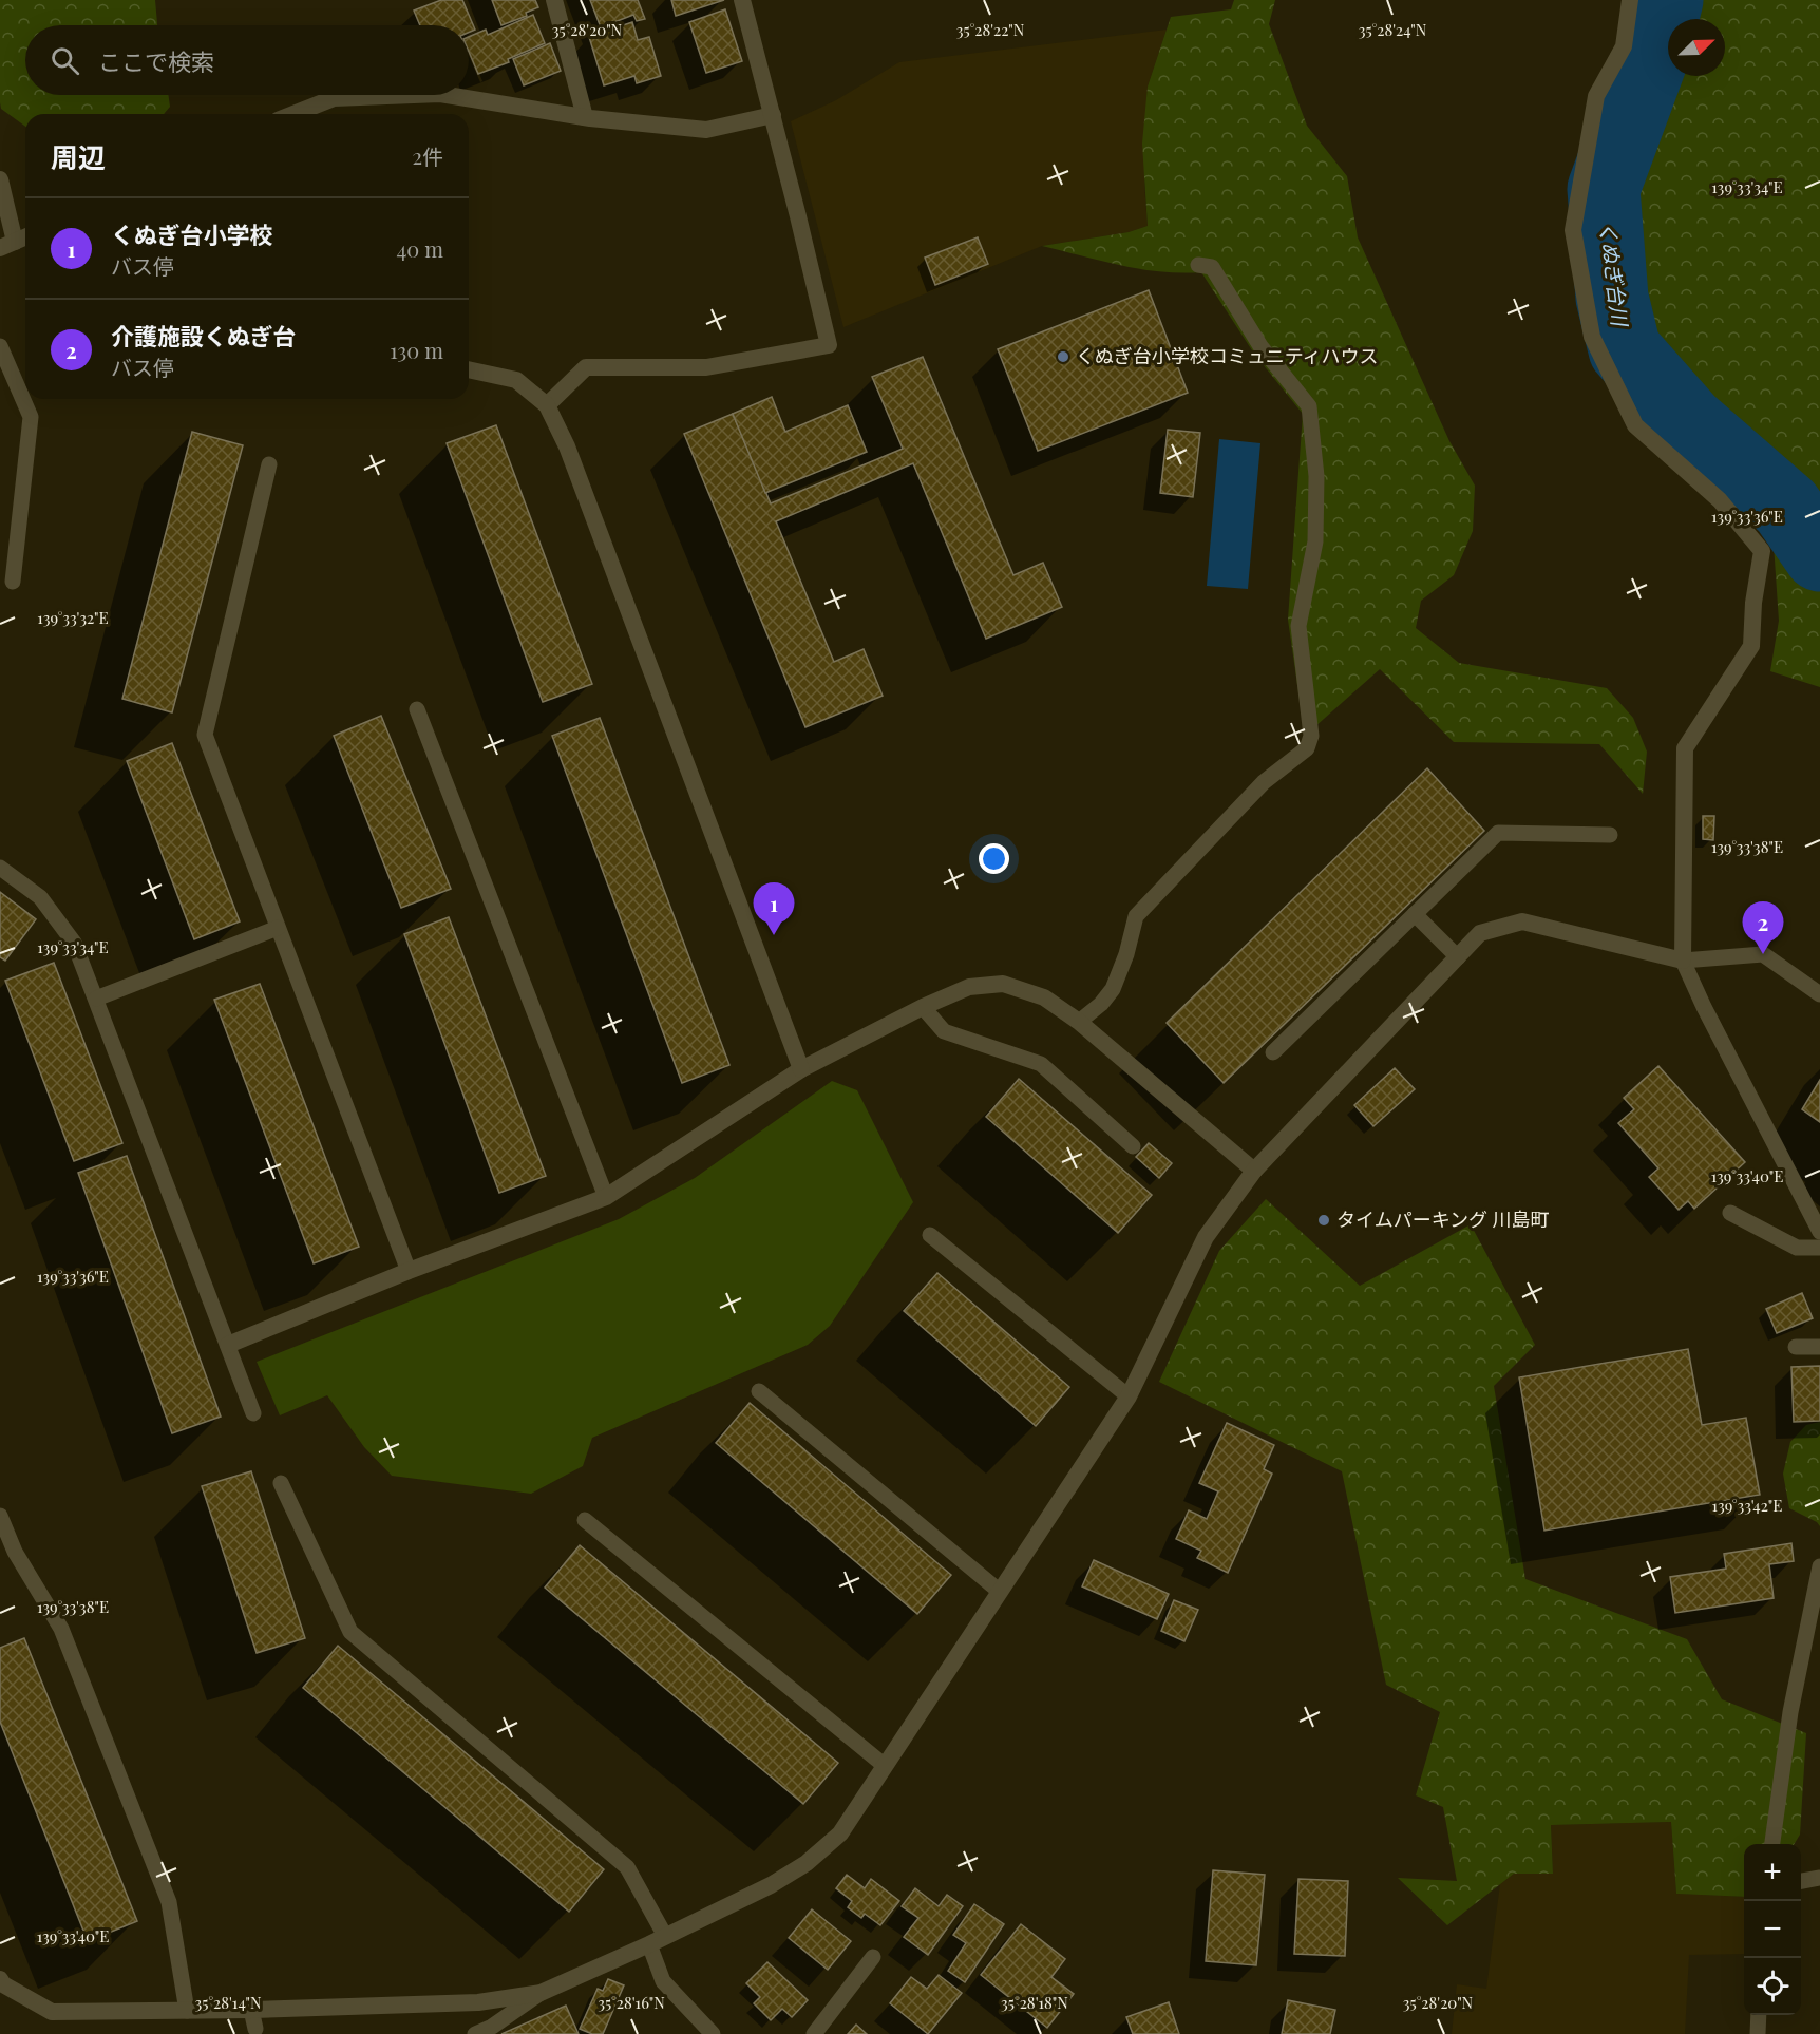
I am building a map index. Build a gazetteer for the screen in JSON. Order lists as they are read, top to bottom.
{
  "water": ["くぬぎ台川"],
  "places": ["くぬぎ台小学校コミュニティハウス", "タイムパーキング 川島町"],
  "north": "top right",
  "page": {
    "search": "ここで検索",
    "heading": ["周辺", "2件"],
    "list": [
      {
        "mark": "1",
        "name": "くぬぎ台小学校",
        "note": "バス停",
        "value": "40 m"
      },
      {
        "mark": "2",
        "name": "介護施設くぬぎ台",
        "note": "バス停",
        "value": "130 m"
      }
    ],
    "pins": ["1", "2"],
    "map_buttons": ["+", "−"]
  },
  "coordinates": [
    "35°28'20\"N",
    "35°28'22\"N",
    "35°28'24\"N",
    "139°33'34\"E",
    "139°33'36\"E",
    "139°33'32\"E",
    "139°33'38\"E",
    "139°33'40\"E",
    "139°33'42\"E",
    "35°28'14\"N",
    "35°28'16\"N",
    "35°28'18\"N"
  ]
}
